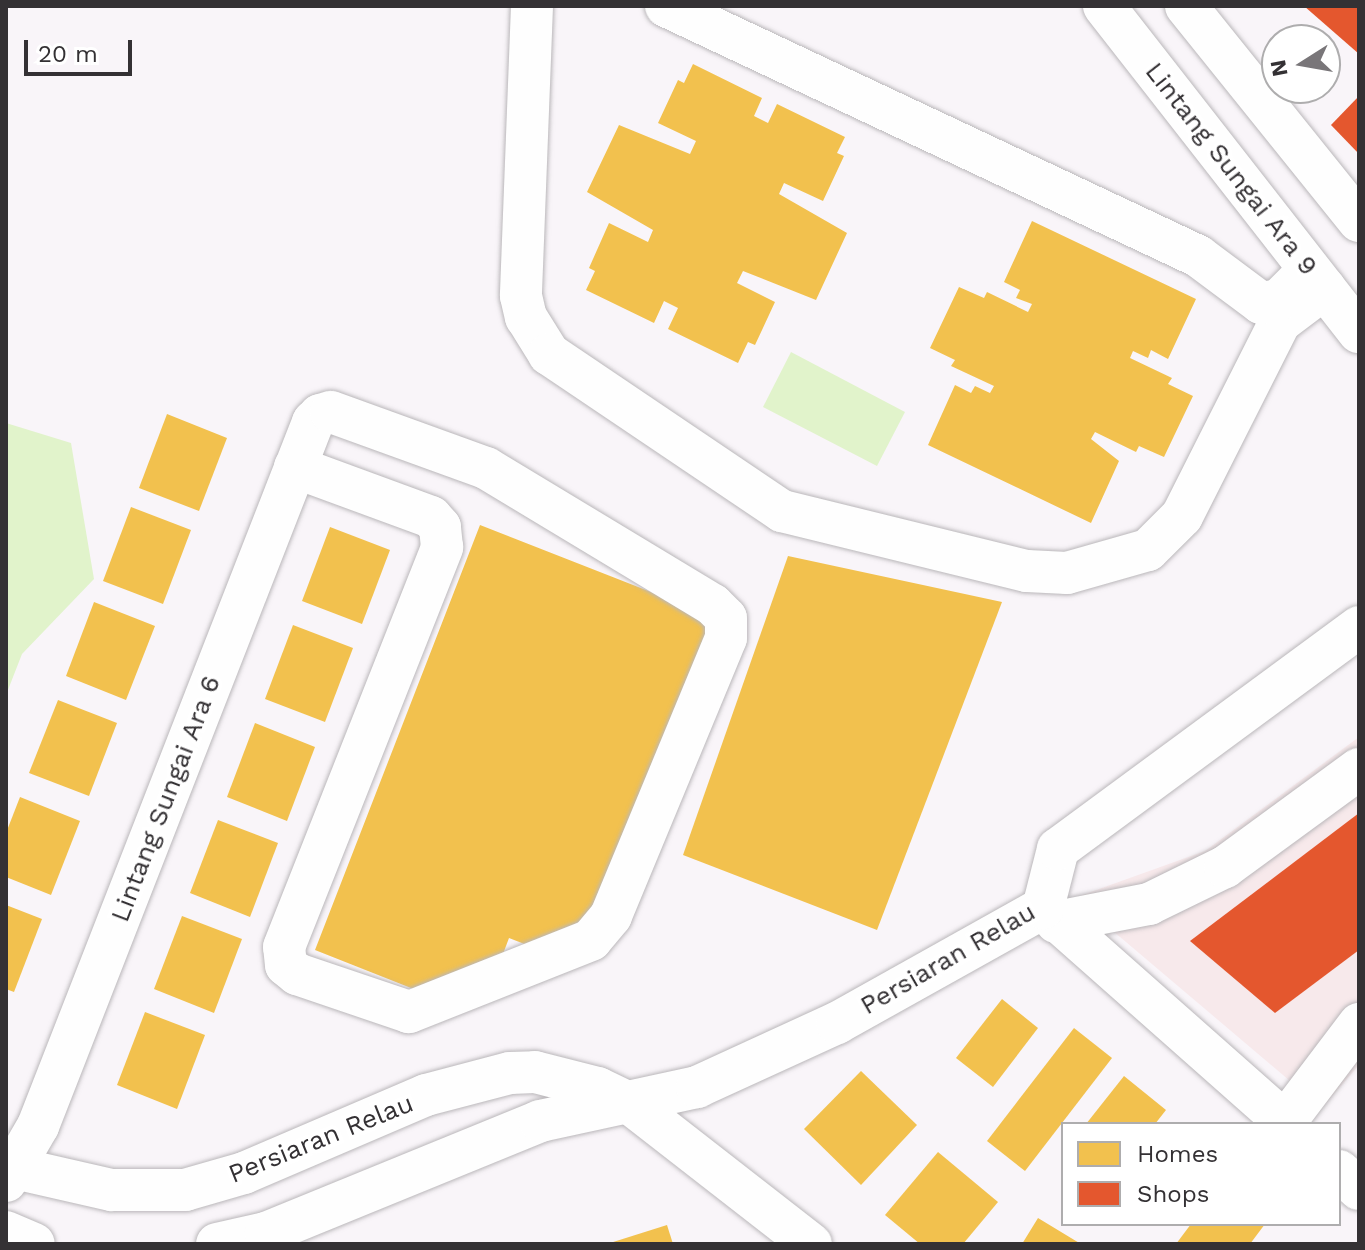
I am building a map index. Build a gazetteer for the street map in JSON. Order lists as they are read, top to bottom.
{
  "streets": {
    "street": ["Lintang Sungai Ara 9", "Lintang Sungai Ara 6", "Persiaran Relau"]
  },
  "crossings": [
    ["Lintang Sungai Ara 6", "Persiaran Relau"]
  ],
  "legend": ["Homes", "Shops"],
  "scale_bar": "20 m",
  "north": "left"
}
